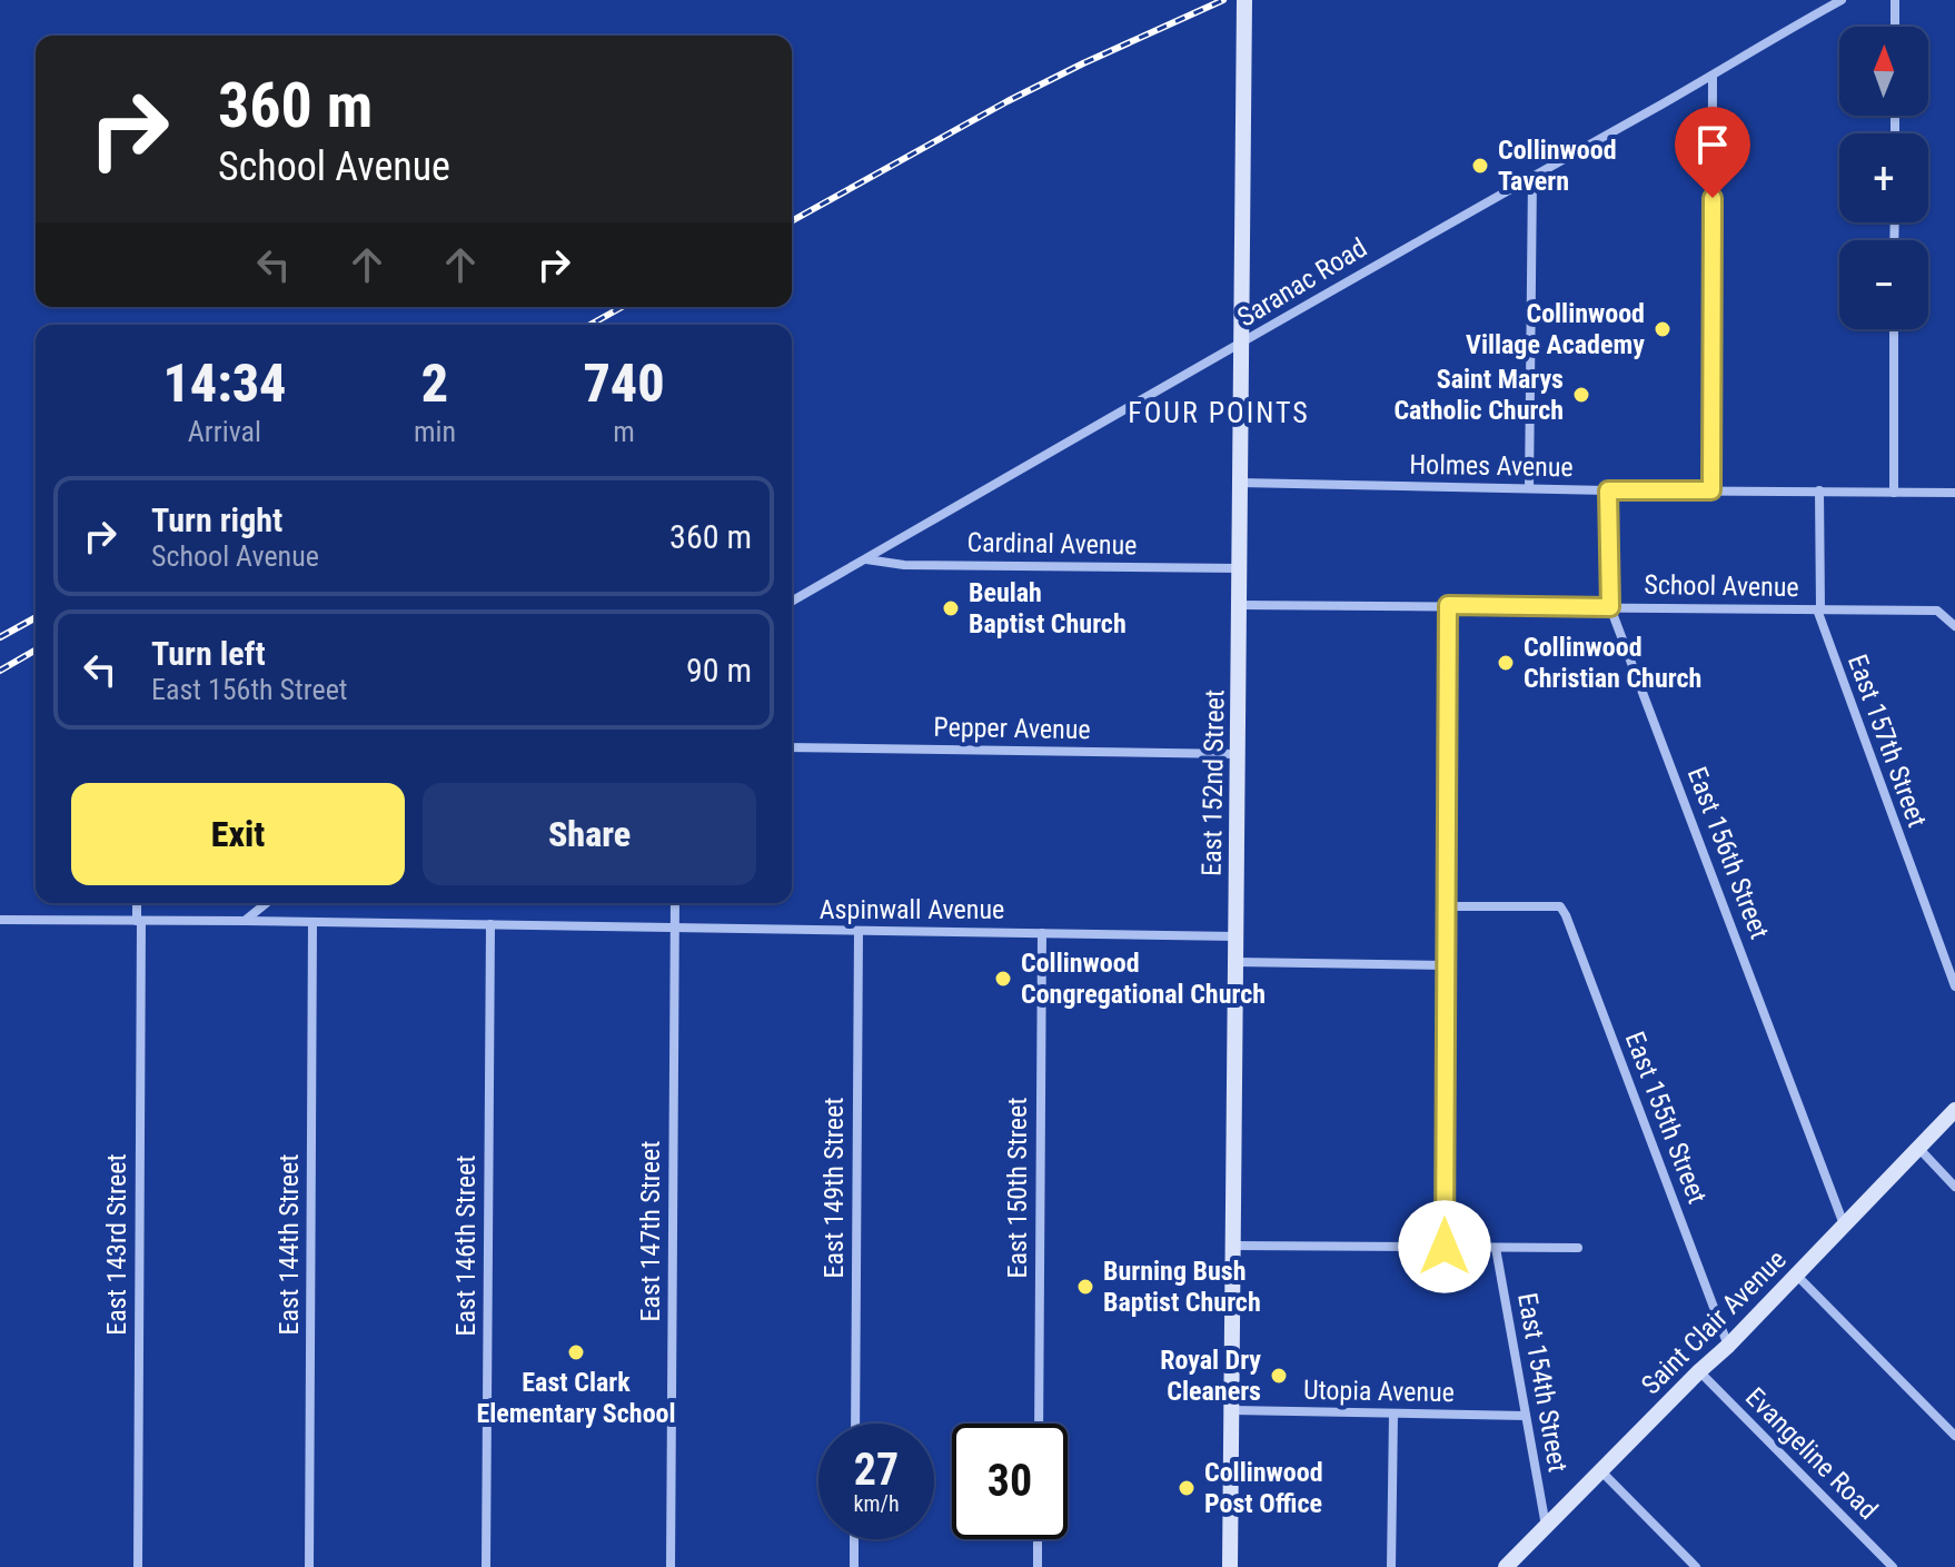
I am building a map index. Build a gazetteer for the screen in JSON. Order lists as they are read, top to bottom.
{
  "streets": {
    "street": [
      "Saranac Road",
      "Holmes Avenue",
      "Cardinal Avenue",
      "School Avenue",
      "Pepper Avenue",
      "East 157th Street",
      "East 152nd Street",
      "East 156th Street",
      "Aspinwall Avenue",
      "East 155th Street",
      "East 149th Street",
      "East 150th Street",
      "East 147th Street",
      "East 143rd Street",
      "East 144th Street",
      "East 146th Street",
      "Saint Clair Avenue",
      "East 154th Street",
      "Utopia Avenue",
      "Evangeline Road"
    ]
  },
  "crossings": [
    ["Saranac Road", "Cardinal Avenue"],
    ["Saranac Road", "East 152nd Street"],
    ["Holmes Avenue", "East 157th Street"],
    ["Holmes Avenue", "East 152nd Street"],
    ["Holmes Avenue", "East 156th Street"],
    ["Cardinal Avenue", "East 152nd Street"],
    ["School Avenue", "East 157th Street"],
    ["School Avenue", "East 152nd Street"],
    ["School Avenue", "East 156th Street"],
    ["Pepper Avenue", "East 152nd Street"],
    ["East 152nd Street", "Aspinwall Avenue"],
    ["East 152nd Street", "Utopia Avenue"],
    ["East 156th Street", "Saint Clair Avenue"],
    ["Aspinwall Avenue", "East 149th Street"],
    ["Aspinwall Avenue", "East 150th Street"],
    ["Aspinwall Avenue", "East 147th Street"],
    ["Aspinwall Avenue", "East 143rd Street"],
    ["Aspinwall Avenue", "East 144th Street"],
    ["Aspinwall Avenue", "East 146th Street"],
    ["East 155th Street", "Saint Clair Avenue"],
    ["Saint Clair Avenue", "East 154th Street"],
    ["Saint Clair Avenue", "Evangeline Road"],
    ["East 154th Street", "Utopia Avenue"]
  ],
  "districts": ["FOUR POINTS"],
  "places": [
    "Collinwood Tavern",
    "Collinwood Village Academy",
    "Saint Marys Catholic Church",
    "Beulah Baptist Church",
    "Collinwood Christian Church",
    "Collinwood Congregational Church",
    "Burning Bush Baptist Church",
    "East Clark Elementary School",
    "Royal Dry Cleaners",
    "Collinwood Post Office"
  ],
  "north": "top",
  "page": {
    "map_buttons": ["+", "−"],
    "turn": ["360 m", "School Avenue"],
    "eta": [
      "14:34",
      "Arrival",
      "2",
      "min",
      "740",
      "m"
    ],
    "list": [
      {
        "name": "Turn right",
        "note": "School Avenue",
        "value": "360 m"
      },
      {
        "name": "Turn left",
        "note": "East 156th Street",
        "value": "90 m"
      }
    ],
    "buttons": ["Exit", "Share"],
    "speed": "27 km/h",
    "limit": "30"
  }
}
